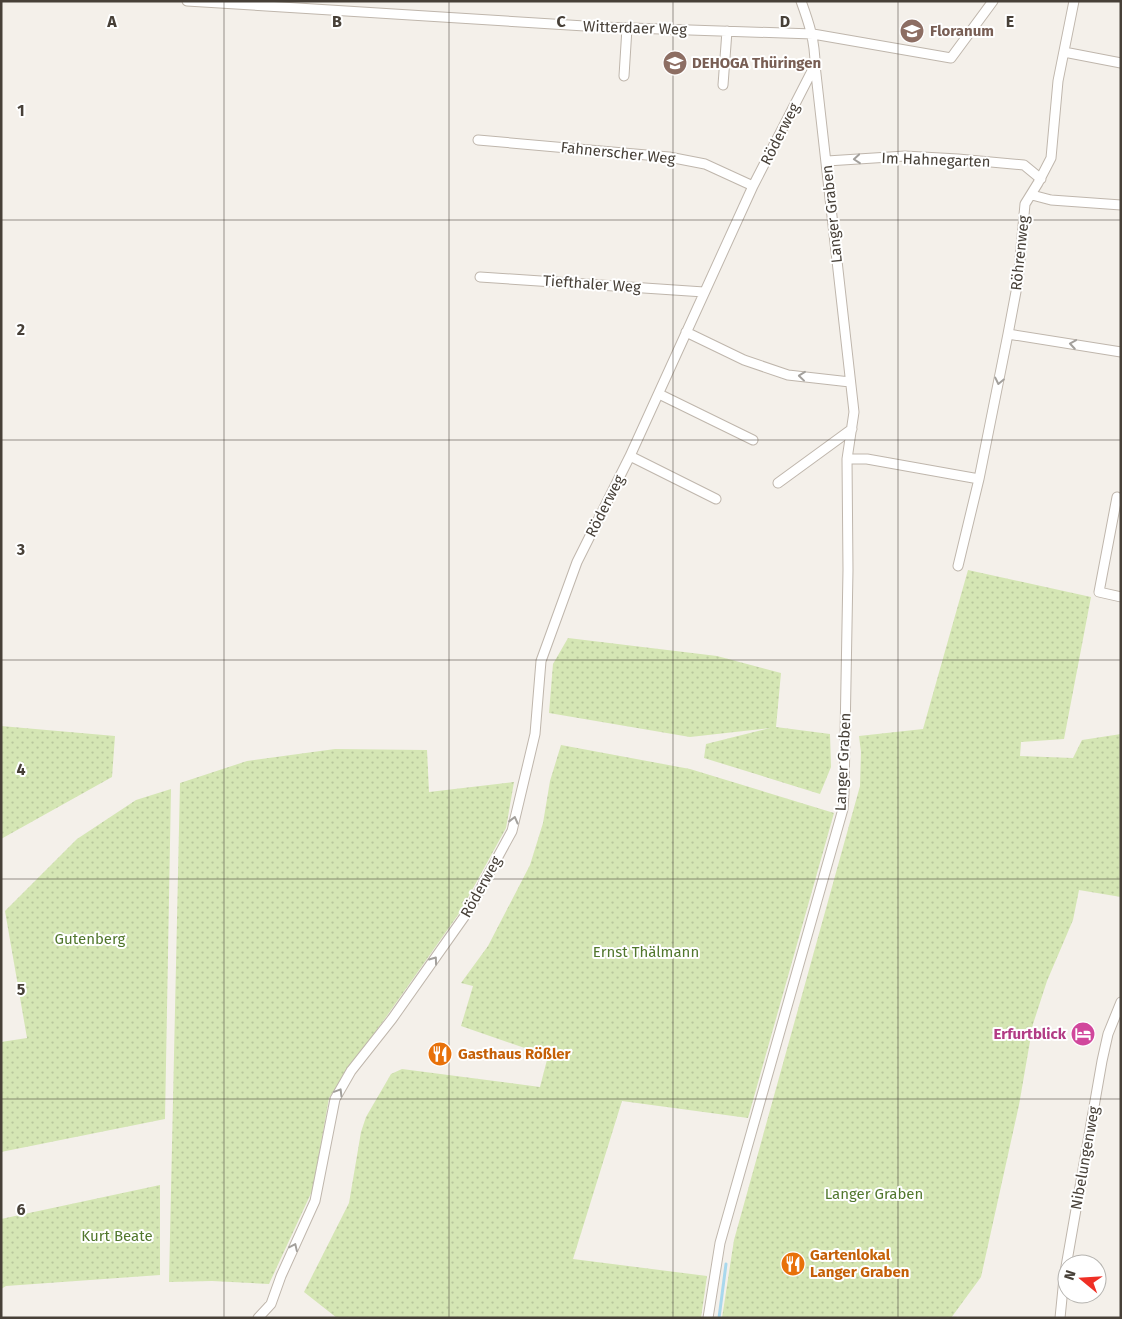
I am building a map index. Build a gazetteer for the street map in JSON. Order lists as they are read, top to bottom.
{
  "streets": {
    "street": [
      "Witterdaer Weg",
      "Röderweg",
      "Fahnerscher Weg",
      "Im Hahnegarten",
      "Langer Graben",
      "Röhrenweg",
      "Tiefthaler Weg",
      "Nibelungenweg"
    ]
  },
  "crossings": [
    ["Witterdaer Weg", "Langer Graben"],
    ["Röderweg", "Fahnerscher Weg"],
    ["Röderweg", "Langer Graben"],
    ["Röderweg", "Tiefthaler Weg"],
    ["Im Hahnegarten", "Langer Graben"],
    ["Im Hahnegarten", "Röhrenweg"]
  ],
  "one_way": ["Röderweg", "Im Hahnegarten"],
  "parks": [
    "Gutenberg",
    "Ernst Thälmann",
    "Langer Graben",
    "Kurt Beate"
  ],
  "places": {
    "school or university": ["Floranum", "DEHOGA Thüringen"],
    "hotel": ["Erfurtblick"],
    "restaurant": ["Gasthaus Rößler", "Gartenlokal Langer Graben"]
  },
  "north": "left",
  "grid": {
    "columns": [
      "A",
      "B",
      "C",
      "D",
      "E"
    ],
    "rows": [
      "1",
      "2",
      "3",
      "4",
      "5",
      "6"
    ]
  }
}
